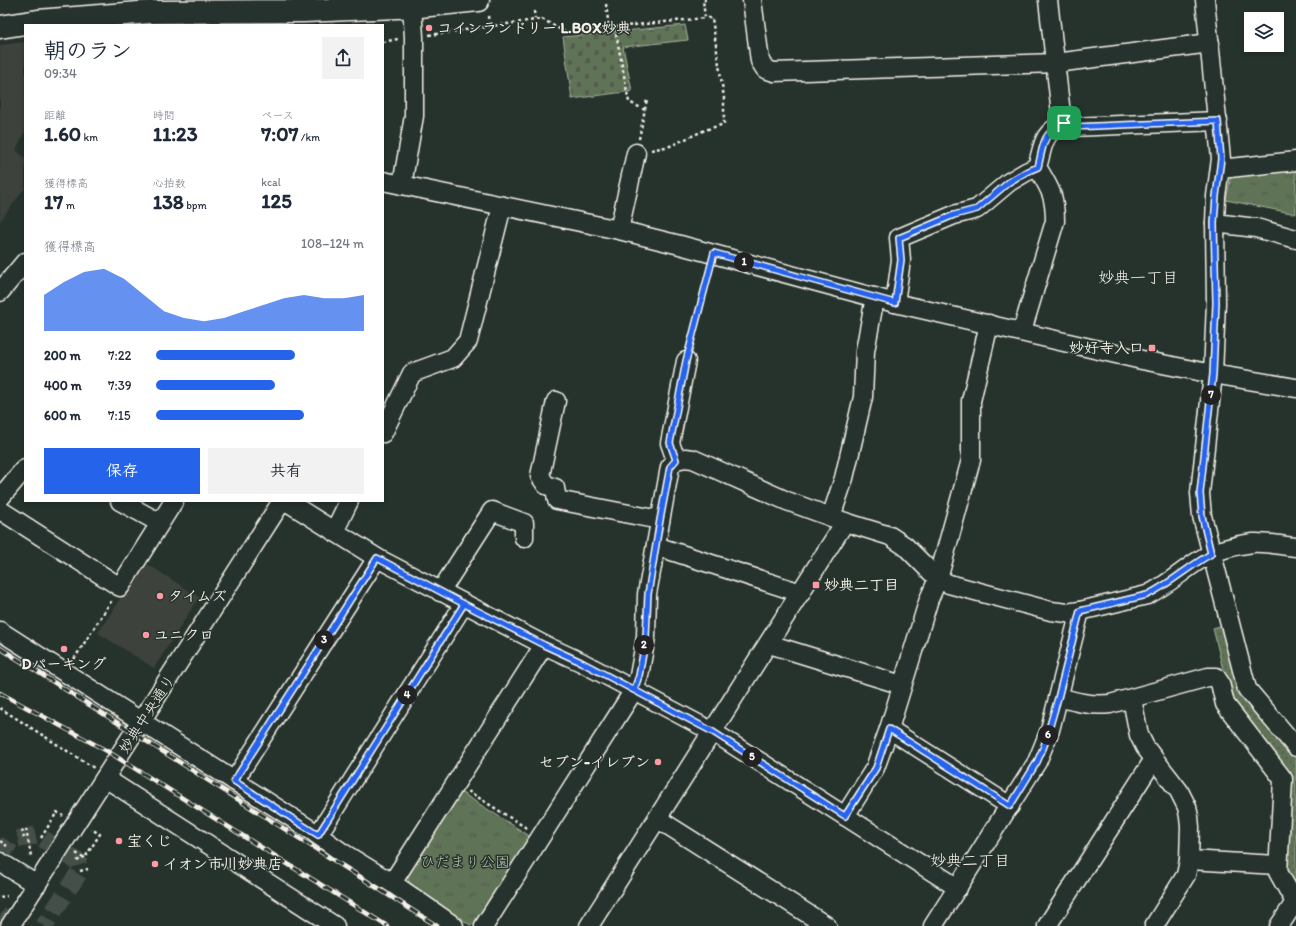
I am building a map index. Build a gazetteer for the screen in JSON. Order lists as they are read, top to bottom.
{
  "streets": {
    "street": ["妙典中央通り"]
  },
  "districts": ["妙典一丁目", "妙典二丁目"],
  "parks": ["ひだまり公園"],
  "places": {
    "other": [
      "コインランドリー L.BOX妙典",
      "タイムズ",
      "ユニクロ",
      "Dパーキング",
      "セブン-イレブン",
      "宝くじ",
      "イオン市川妙典店"
    ],
    "transit": ["妙好寺入口", "妙典二丁目"]
  },
  "page": {
    "heading": ["朝のラン", "09:34"],
    "stats": [
      ["距離", "1.60 km"],
      ["時間", "11:23"],
      ["ペース", "7:07 /km"],
      ["獲得標高", "17 m"],
      ["心拍数", "138 bpm"],
      ["kcal", "125"]
    ],
    "chart": ["獲得標高", "108–124 m"],
    "pins": [
      "1",
      "7",
      "3",
      "2",
      "4",
      "6",
      "5"
    ],
    "list": [
      {
        "name": "200 m",
        "note": "7:22"
      },
      {
        "name": "400 m",
        "note": "7:39"
      },
      {
        "name": "600 m",
        "note": "7:15"
      }
    ],
    "buttons": ["保存", "共有"]
  }
}
